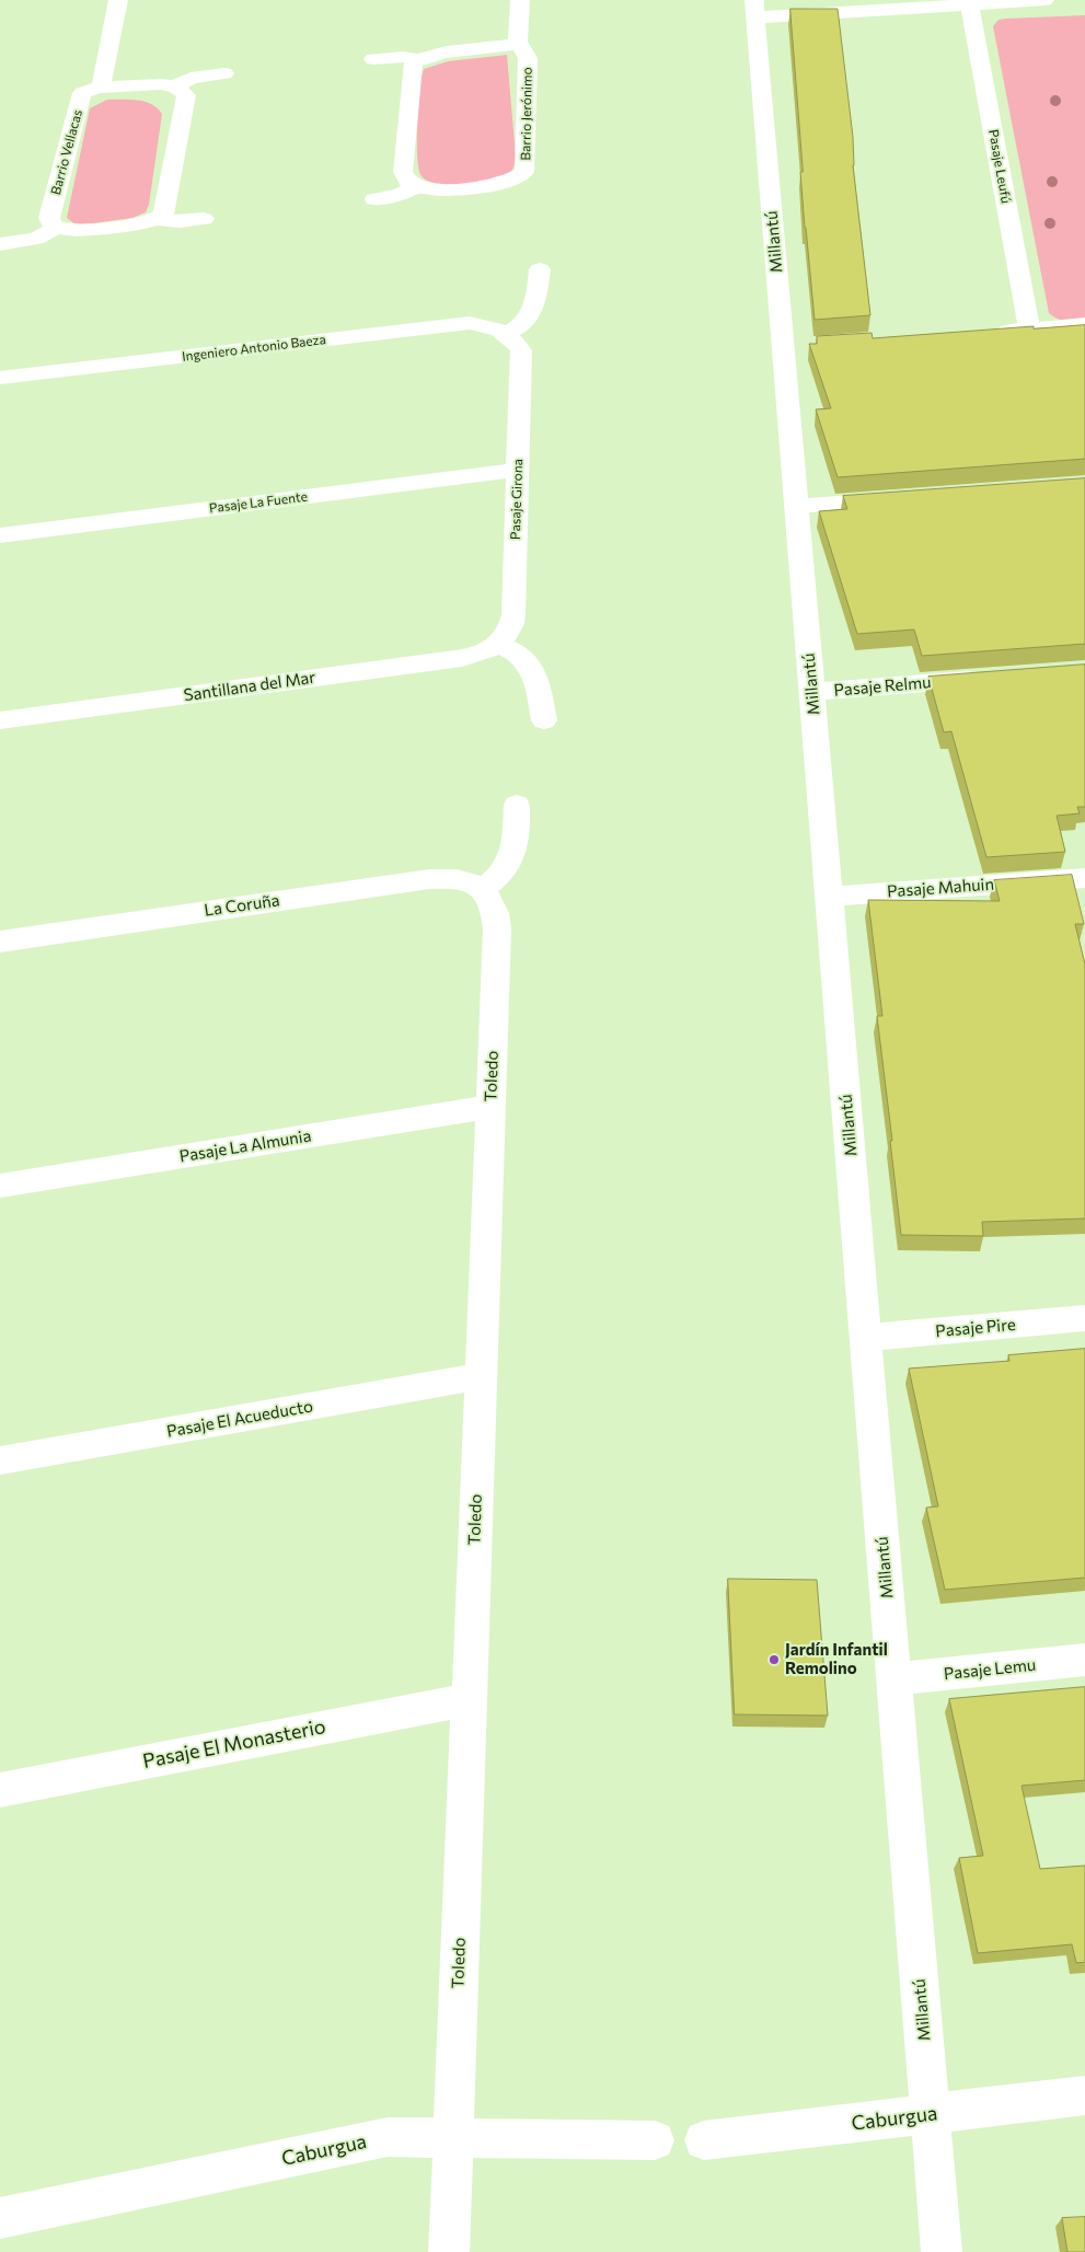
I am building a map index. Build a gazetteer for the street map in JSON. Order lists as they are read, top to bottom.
{
  "streets": {
    "street": [
      "Barrio Jerónimo",
      "Barrio Vellacas",
      "Pasaje Leufú",
      "Millantú",
      "Ingeniero Antonio Baeza",
      "Pasaje Girona",
      "Pasaje La Fuente",
      "Santillana del Mar",
      "Pasaje Relmu",
      "Pasaje Mahuin",
      "La Coruña",
      "Toledo",
      "Pasaje La Almunia",
      "Pasaje Pire",
      "Pasaje El Acueducto",
      "Pasaje Lemu",
      "Pasaje El Monasterio",
      "Caburgua"
    ]
  },
  "crossings": [
    ["Millantú", "Pasaje Relmu"],
    ["Millantú", "Pasaje Mahuin"],
    ["Millantú", "Pasaje Pire"],
    ["Millantú", "Pasaje Lemu"],
    ["Millantú", "Caburgua"],
    ["Ingeniero Antonio Baeza", "Pasaje Girona"],
    ["Pasaje Girona", "Pasaje La Fuente"],
    ["Pasaje Girona", "Santillana del Mar"],
    ["La Coruña", "Toledo"],
    ["Toledo", "Pasaje La Almunia"],
    ["Toledo", "Pasaje El Acueducto"],
    ["Toledo", "Pasaje El Monasterio"],
    ["Toledo", "Caburgua"]
  ],
  "places": ["Jardín Infantil Remolino"]
}
